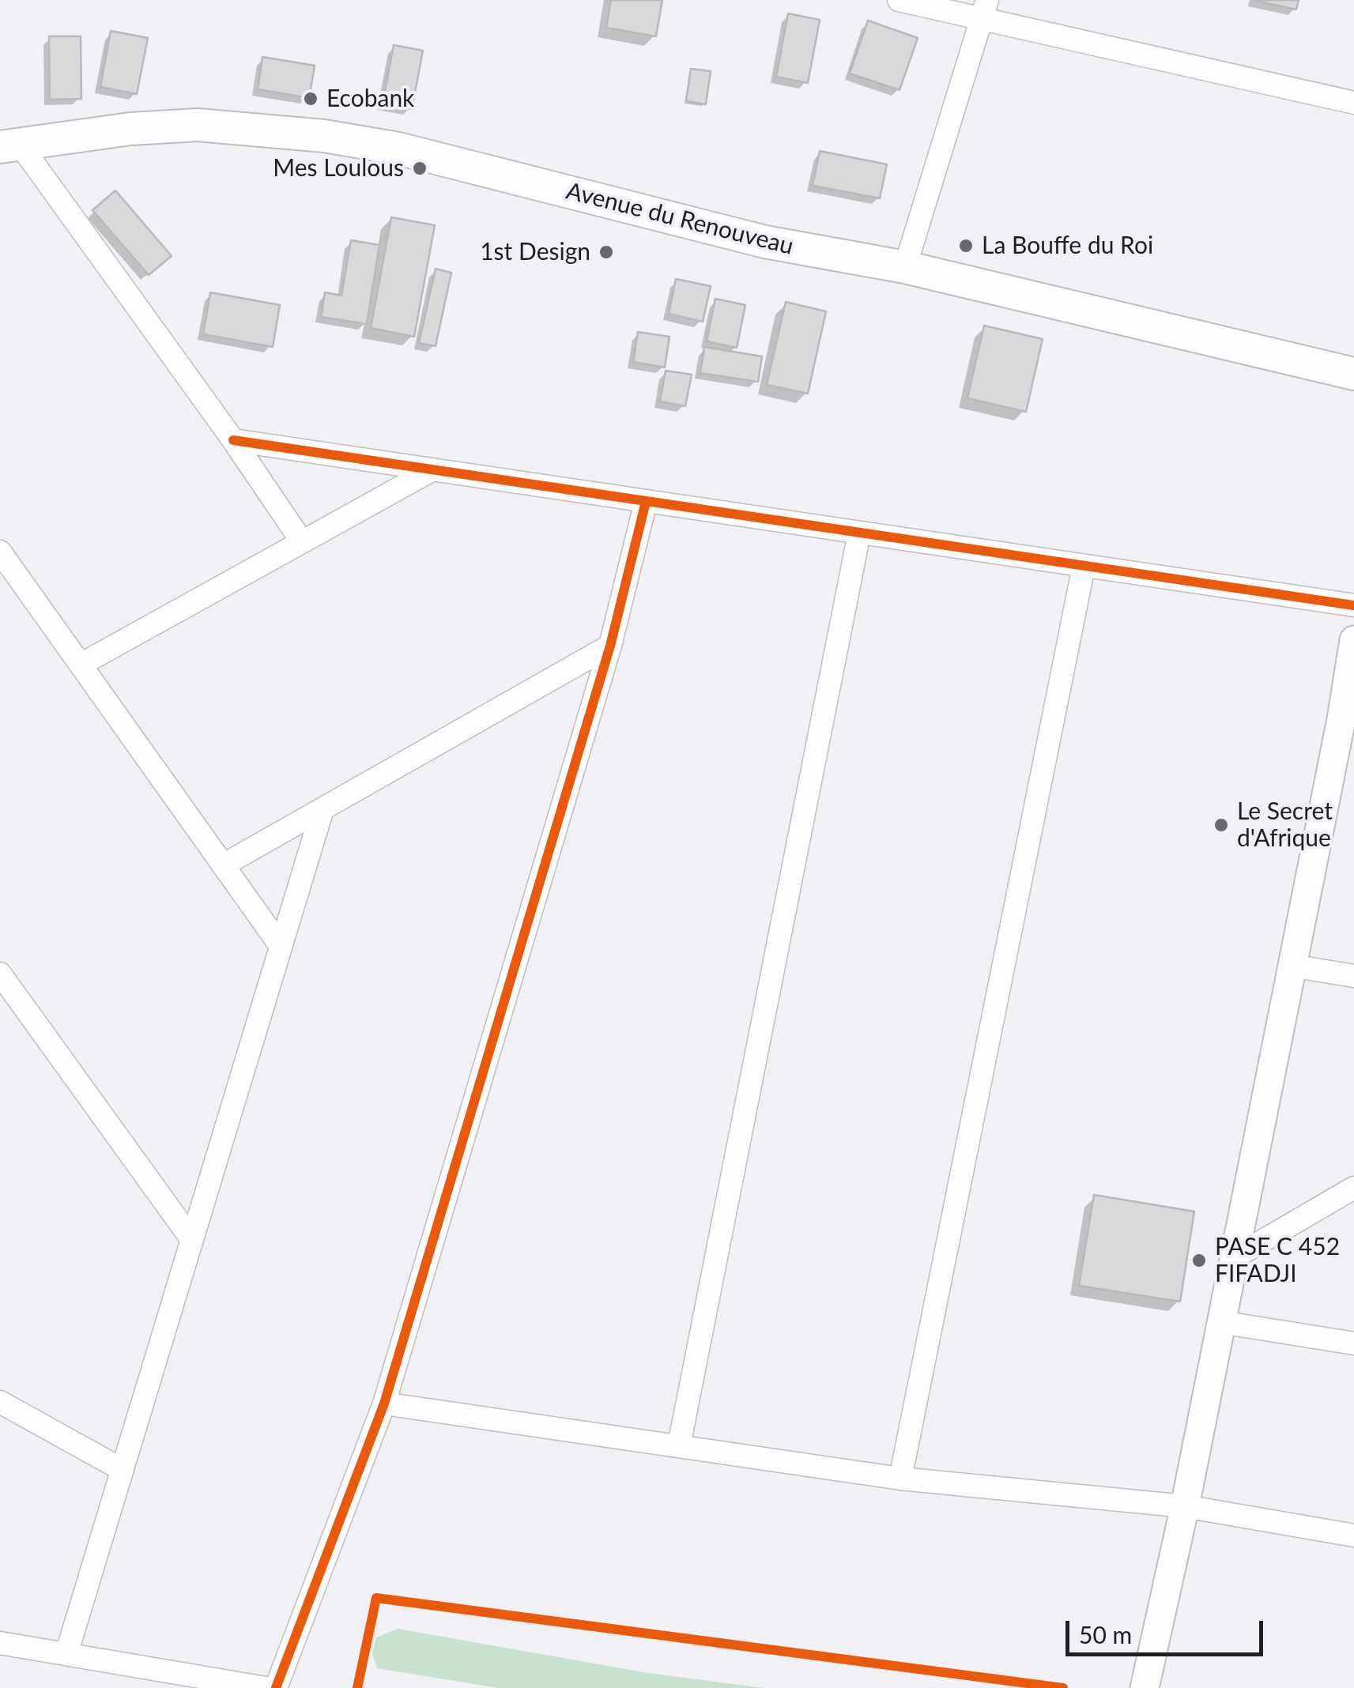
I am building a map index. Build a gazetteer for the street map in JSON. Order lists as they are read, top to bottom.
{
  "streets": {
    "main road": ["Avenue du Renouveau"]
  },
  "places": [
    "Ecobank",
    "Mes Loulous",
    "La Bouffe du Roi",
    "1st Design",
    "Le Secret d'Afrique",
    "PASE C 452 FIFADJI"
  ],
  "scale_bar": "50 m"
}
